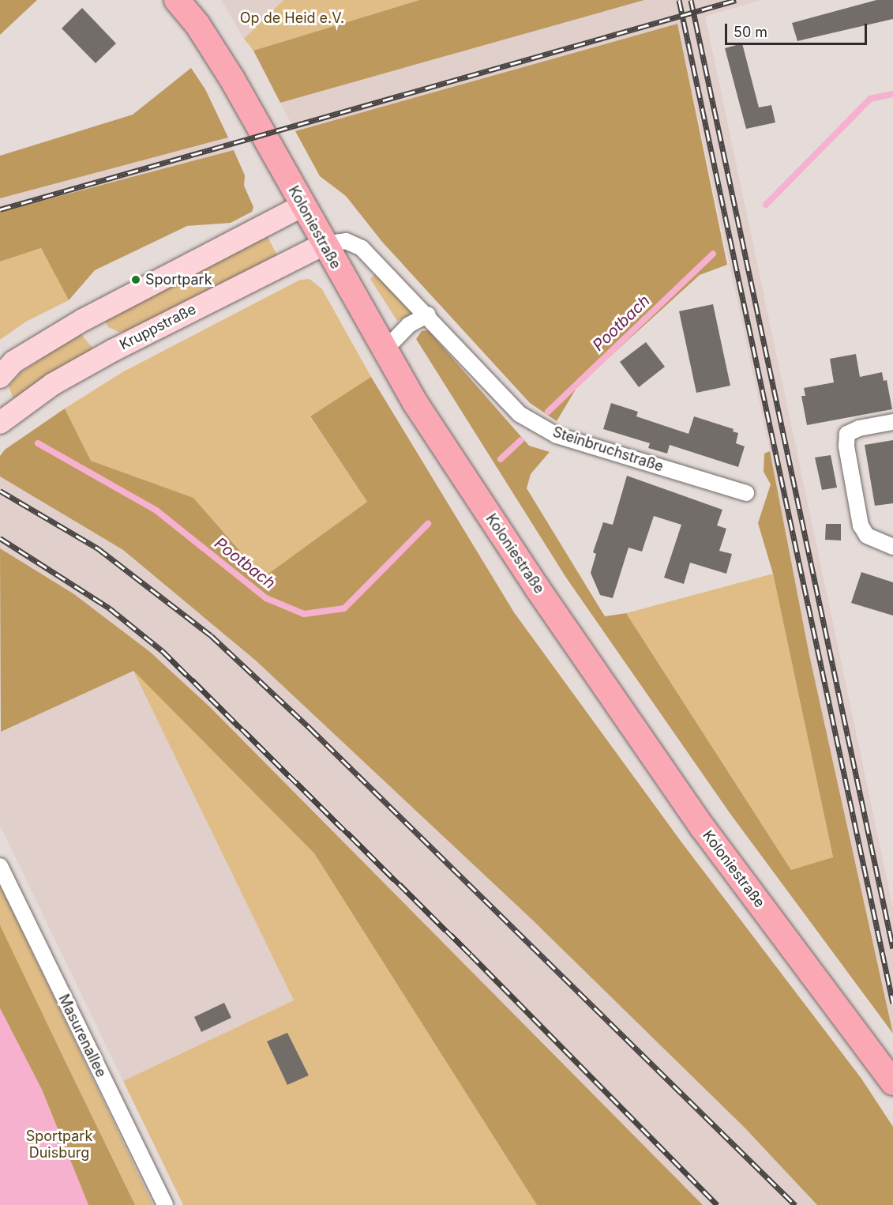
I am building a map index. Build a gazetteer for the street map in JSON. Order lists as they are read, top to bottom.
{
  "streets": {
    "main road": ["Koloniestraße"],
    "street": ["Kruppstraße", "Steinbruchstraße", "Masurenallee"]
  },
  "crossings": [
    ["Koloniestraße", "Kruppstraße"],
    ["Koloniestraße", "Steinbruchstraße"],
    ["Kruppstraße", "Steinbruchstraße"]
  ],
  "water": ["Pootbach"],
  "parks": ["Op de Heid e.V.", "Sportpark Duisburg"],
  "places": ["Sportpark"],
  "scale_bar": "50 m"
}
